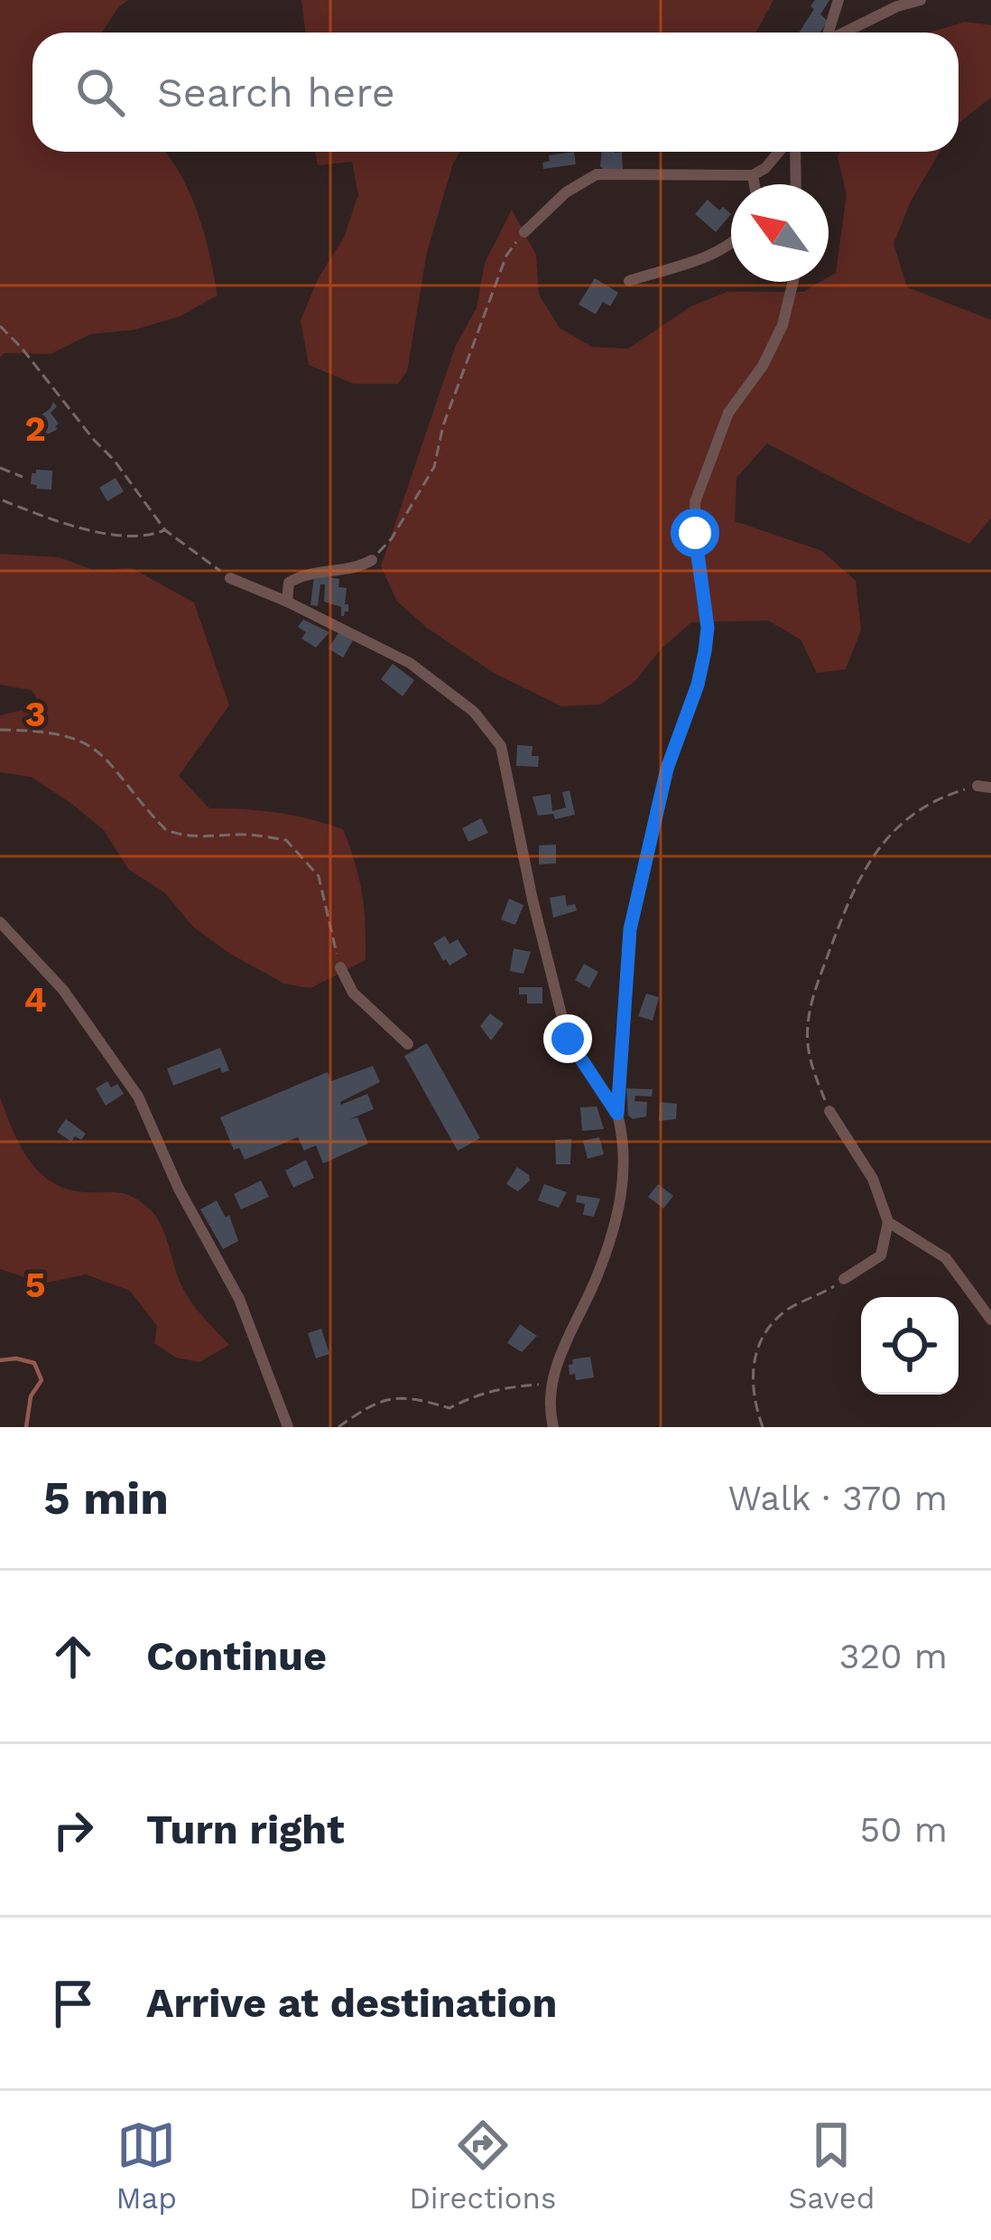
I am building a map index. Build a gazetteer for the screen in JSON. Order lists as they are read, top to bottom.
{
  "north": "top left",
  "page": {
    "search": "Search here",
    "heading": ["5 min", "Walk · 370 m"],
    "list": [
      ["Continue", "320 m"],
      ["Turn right", "50 m"],
      "Arrive at destination"
    ],
    "nav": ["Map", "Directions", "Saved"]
  },
  "grid": {
    "rows": [
      "2",
      "3",
      "4",
      "5"
    ]
  }
}
